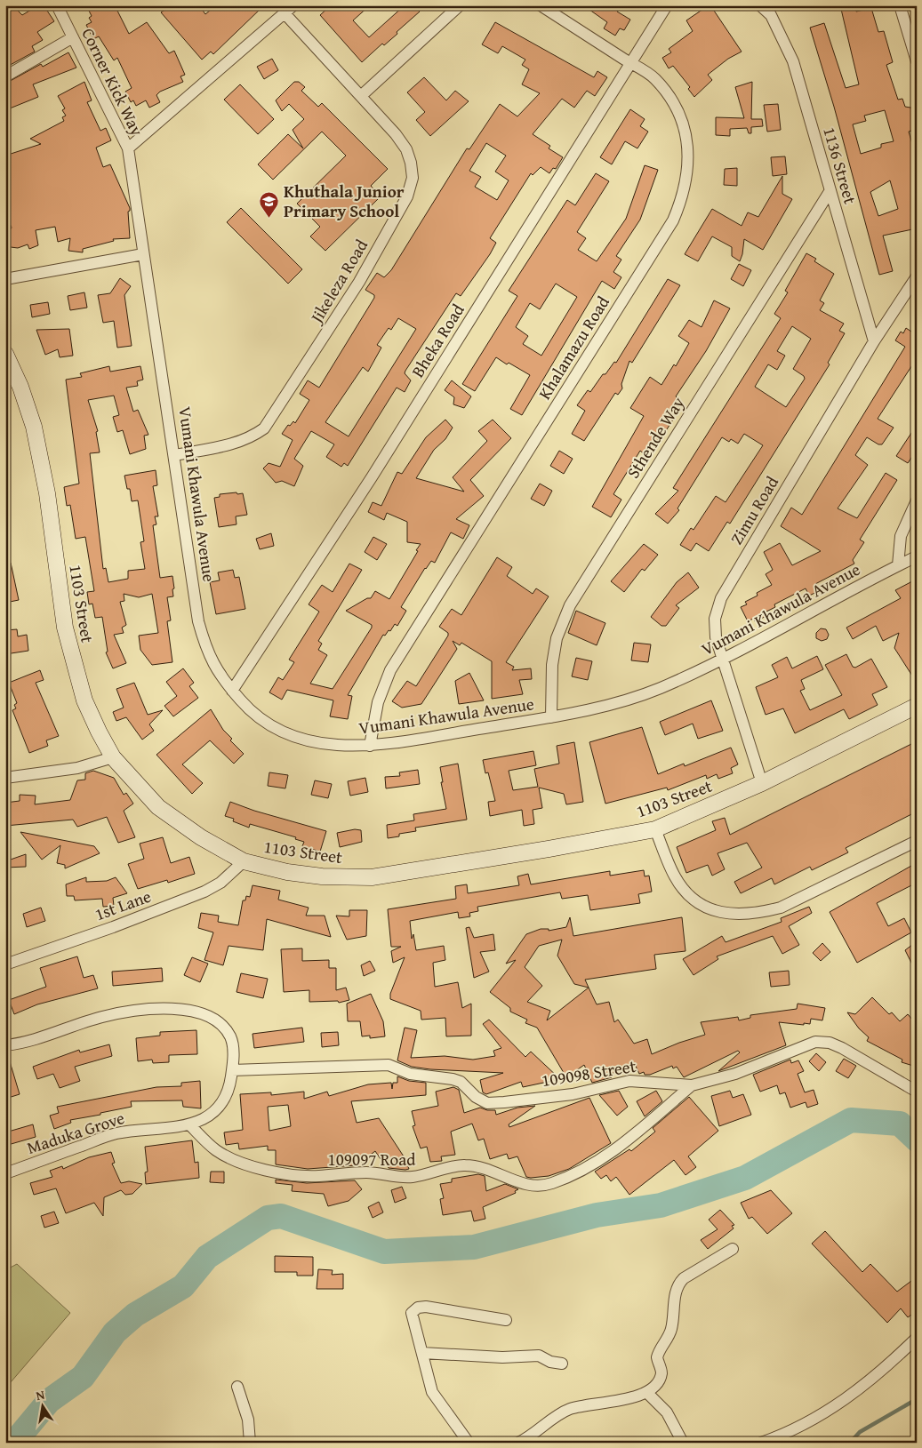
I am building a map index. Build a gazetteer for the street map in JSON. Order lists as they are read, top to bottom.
{
  "streets": {
    "street": [
      "Corner Kick Way",
      "1136 Street",
      "Jikeleza Road",
      "Bheka Road",
      "Khalamazu Road",
      "Sthende Way",
      "Vumani Khawula Avenue",
      "Zimu Road",
      "1103 Street",
      "1st Lane",
      "109098 Street",
      "Maduka Grove",
      "109097 Road"
    ]
  },
  "crossings": [
    ["Corner Kick Way", "Vumani Khawula Avenue"],
    ["1136 Street", "Sthende Way"],
    ["1136 Street", "Zimu Road"],
    ["Jikeleza Road", "Vumani Khawula Avenue"],
    ["Bheka Road", "Khalamazu Road"],
    ["Bheka Road", "Vumani Khawula Avenue"],
    ["Khalamazu Road", "Vumani Khawula Avenue"],
    ["Sthende Way", "Vumani Khawula Avenue"],
    ["Vumani Khawula Avenue", "Zimu Road"],
    ["Zimu Road", "1103 Street"],
    ["1103 Street", "1st Lane"],
    ["109098 Street", "Maduka Grove"],
    ["109098 Street", "109097 Road"],
    ["Maduka Grove", "109097 Road"]
  ],
  "places": {
    "school or university": ["Khuthala Junior Primary School"]
  },
  "north": "top"
}
